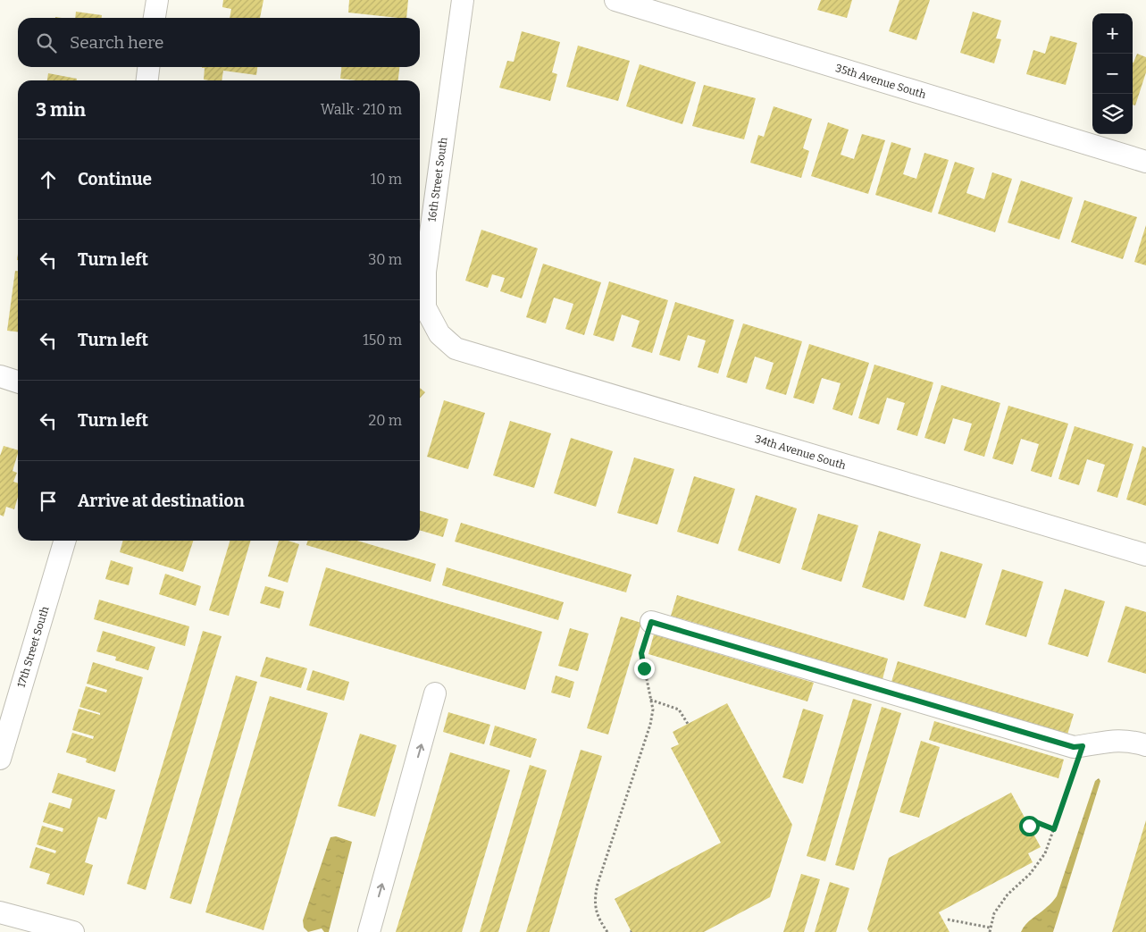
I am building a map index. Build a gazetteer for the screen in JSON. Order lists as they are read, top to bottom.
{
  "streets": {
    "street": [
      "35th Avenue South",
      "16th Street South",
      "34th Avenue South",
      "17th Street South"
    ]
  },
  "crossings": [
    ["16th Street South", "34th Avenue South"]
  ],
  "page": {
    "map_buttons": ["+", "−"],
    "search": "Search here",
    "heading": ["3 min", "Walk · 210 m"],
    "list": [
      ["Continue", "10 m"],
      ["Turn left", "30 m"],
      ["Turn left", "150 m"],
      ["Turn left", "20 m"],
      "Arrive at destination"
    ]
  }
}
